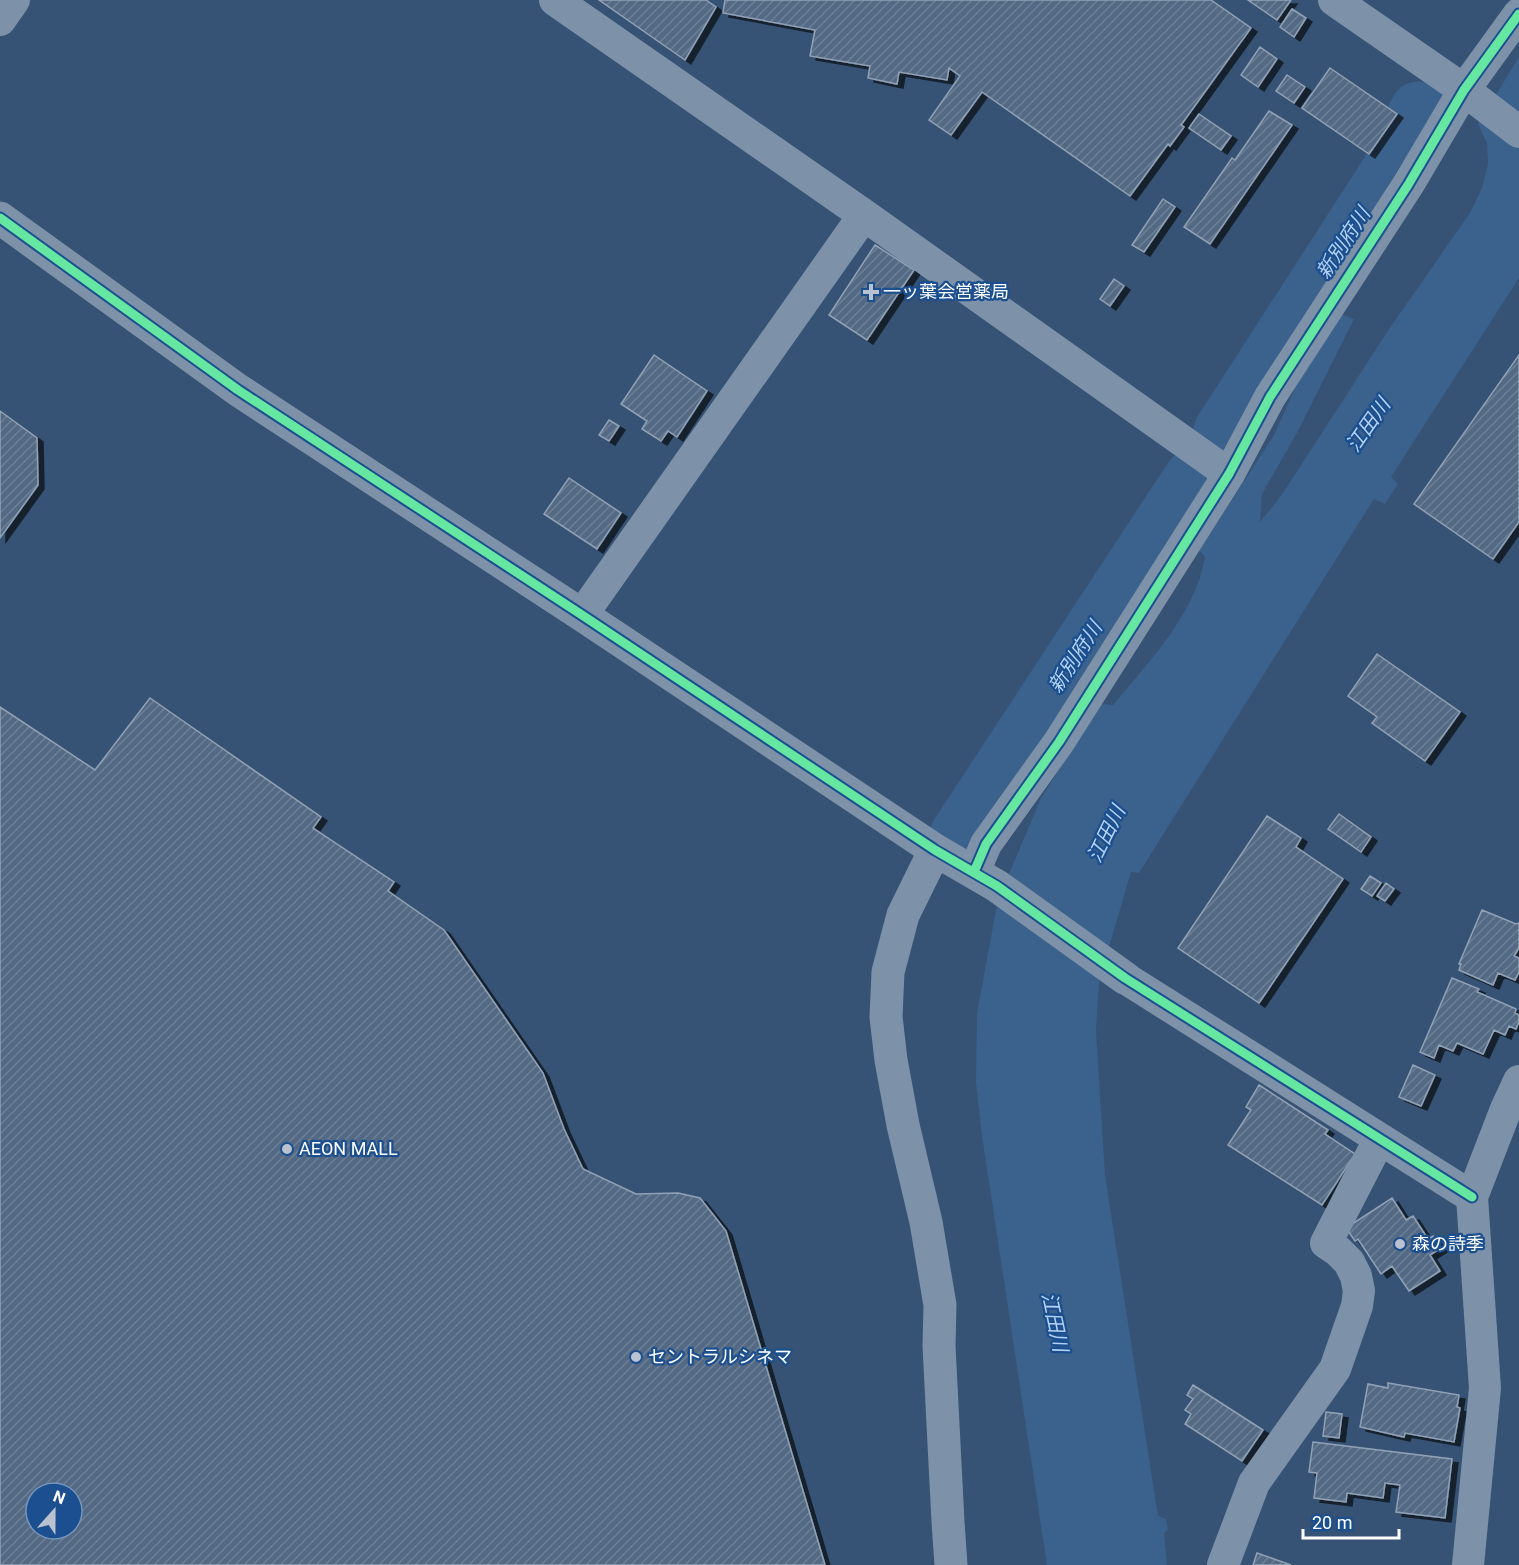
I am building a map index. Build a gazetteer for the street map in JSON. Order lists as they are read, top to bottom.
{
  "water": ["新別府川", "江田川"],
  "places": {
    "health": ["一ッ葉会営薬局"],
    "other": ["AEON MALL", "森の詩季", "セントラルシネマ"]
  },
  "scale_bar": "20 m",
  "north": "top"
}
